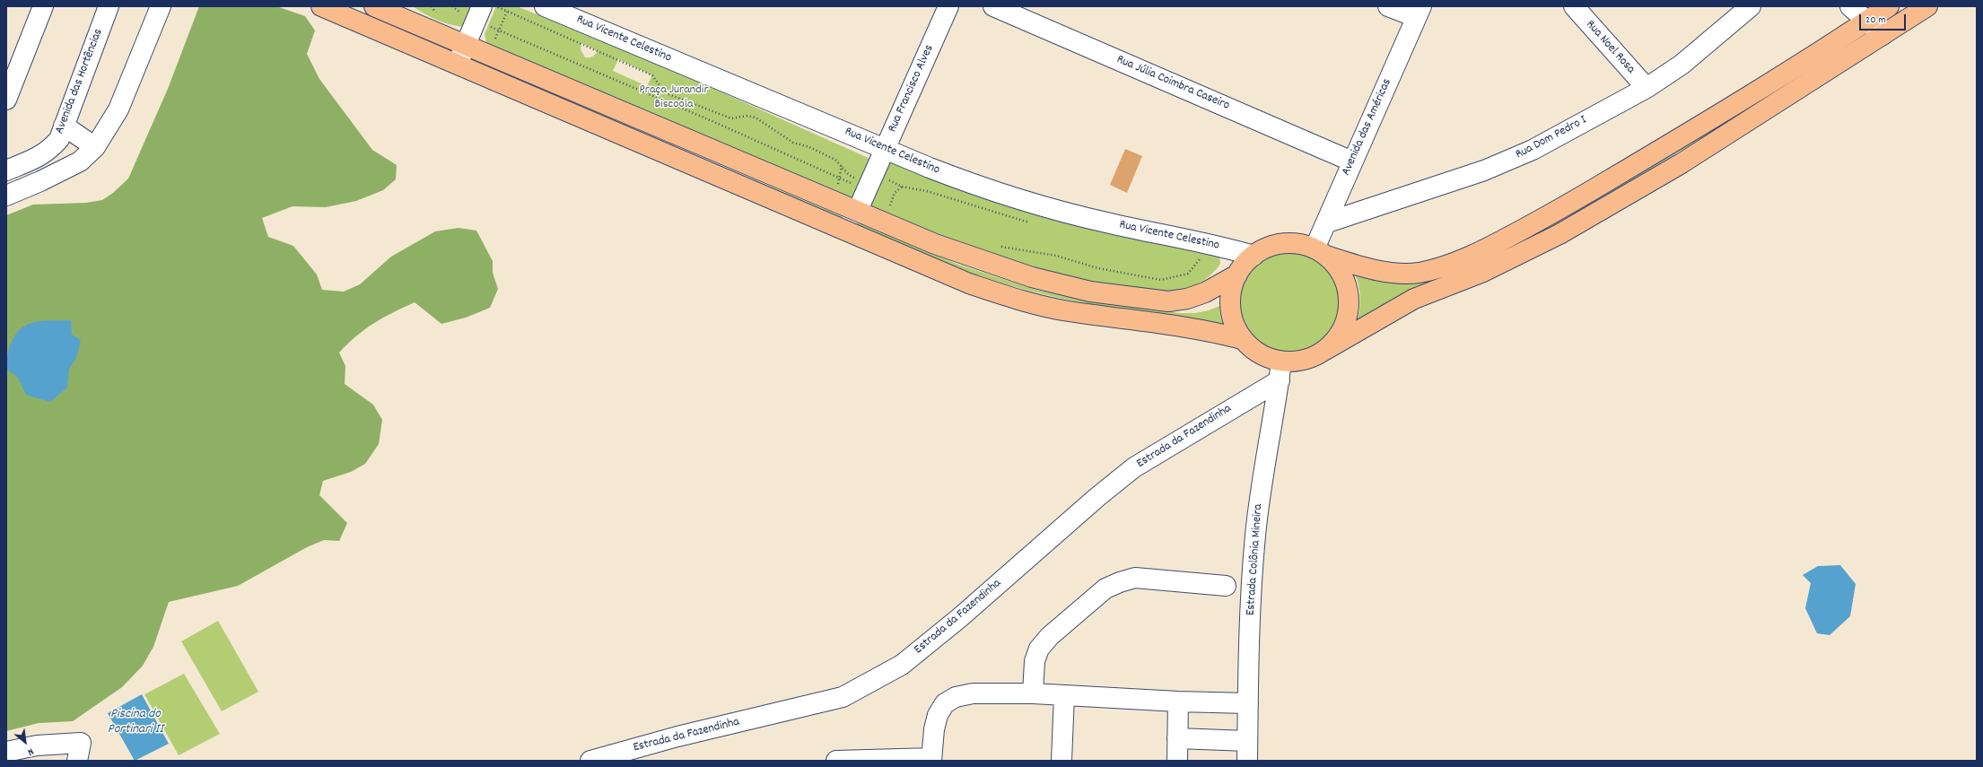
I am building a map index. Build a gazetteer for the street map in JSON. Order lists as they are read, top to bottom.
{
  "streets": {
    "street": [
      "Rua Vicente Celestino",
      "Rua Noel Rosa",
      "Avenida das Hortências",
      "Rua Júlia Coimbra Caseiro",
      "Rua Francisco Alves",
      "Avenida das Américas",
      "Rua Dom Pedro I",
      "Estrada da Fazendinha",
      "Estrada Colônia Mineira"
    ]
  },
  "crossings": [
    ["Rua Vicente Celestino", "Rua Francisco Alves"],
    ["Rua Vicente Celestino", "Avenida das Américas"],
    ["Rua Vicente Celestino", "Estrada da Fazendinha"],
    ["Rua Vicente Celestino", "Estrada Colônia Mineira"],
    ["Rua Noel Rosa", "Rua Dom Pedro I"],
    ["Rua Júlia Coimbra Caseiro", "Avenida das Américas"],
    ["Avenida das Américas", "Rua Dom Pedro I"],
    ["Avenida das Américas", "Estrada da Fazendinha"],
    ["Avenida das Américas", "Estrada Colônia Mineira"],
    ["Estrada da Fazendinha", "Estrada Colônia Mineira"]
  ],
  "water": ["Piscina do Portinari II"],
  "parks": ["Praça Jurandir Biscoola"],
  "scale_bar": "20 m",
  "north": "bottom right"
}
